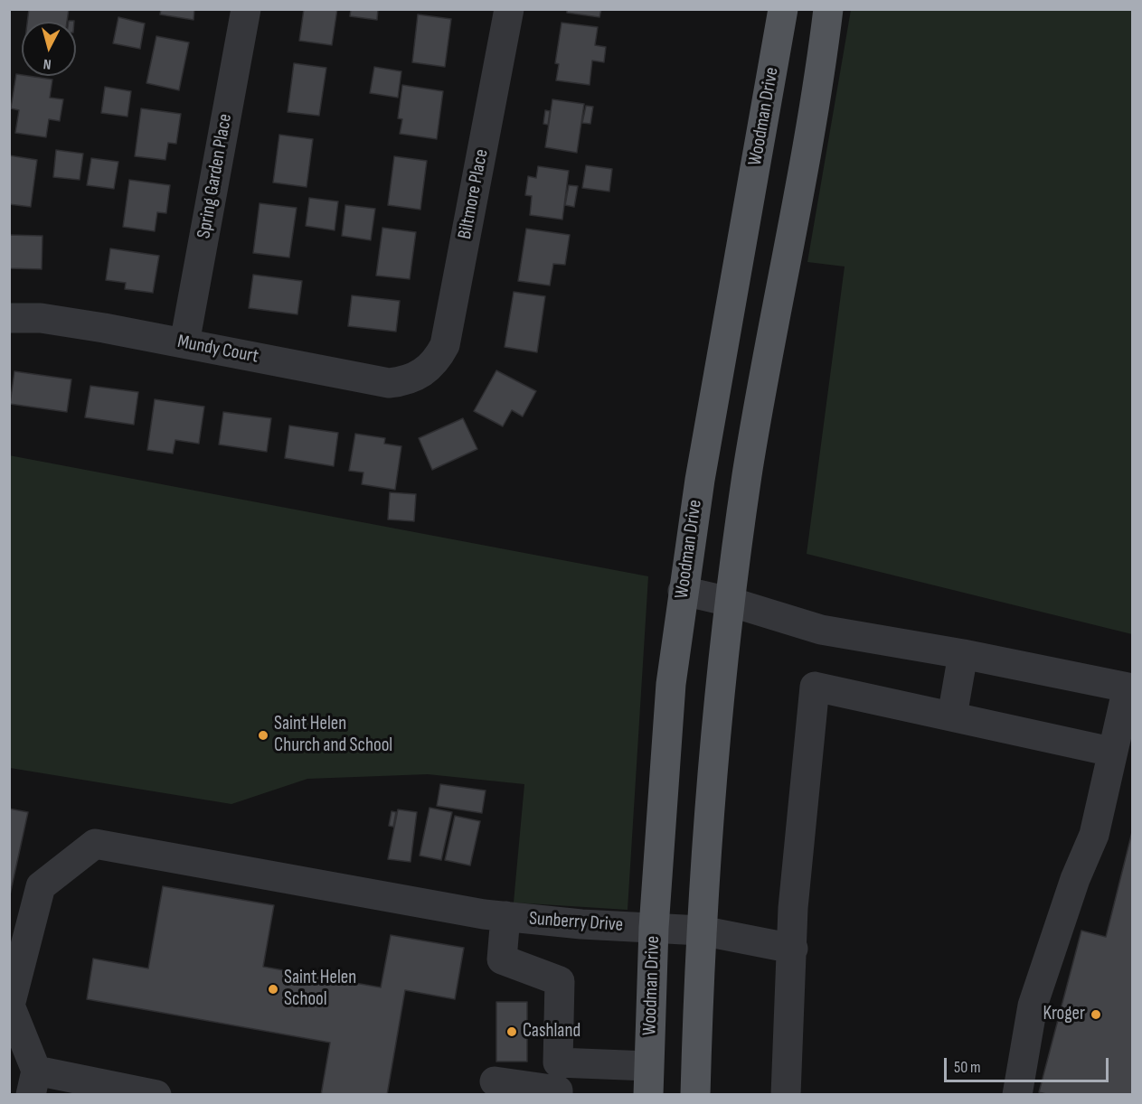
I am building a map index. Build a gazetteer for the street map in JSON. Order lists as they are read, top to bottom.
{
  "streets": {
    "main road": ["Woodman Drive"],
    "street": [
      "Spring Garden Place",
      "Biltmore Place",
      "Mundy Court",
      "Sunberry Drive"
    ]
  },
  "crossings": [
    ["Woodman Drive", "Sunberry Drive"],
    ["Spring Garden Place", "Mundy Court"],
    ["Biltmore Place", "Mundy Court"]
  ],
  "places": [
    "Saint Helen Church and School",
    "Saint Helen School",
    "Kroger",
    "Cashland"
  ],
  "scale_bar": "50 m",
  "north": "bottom"
}
